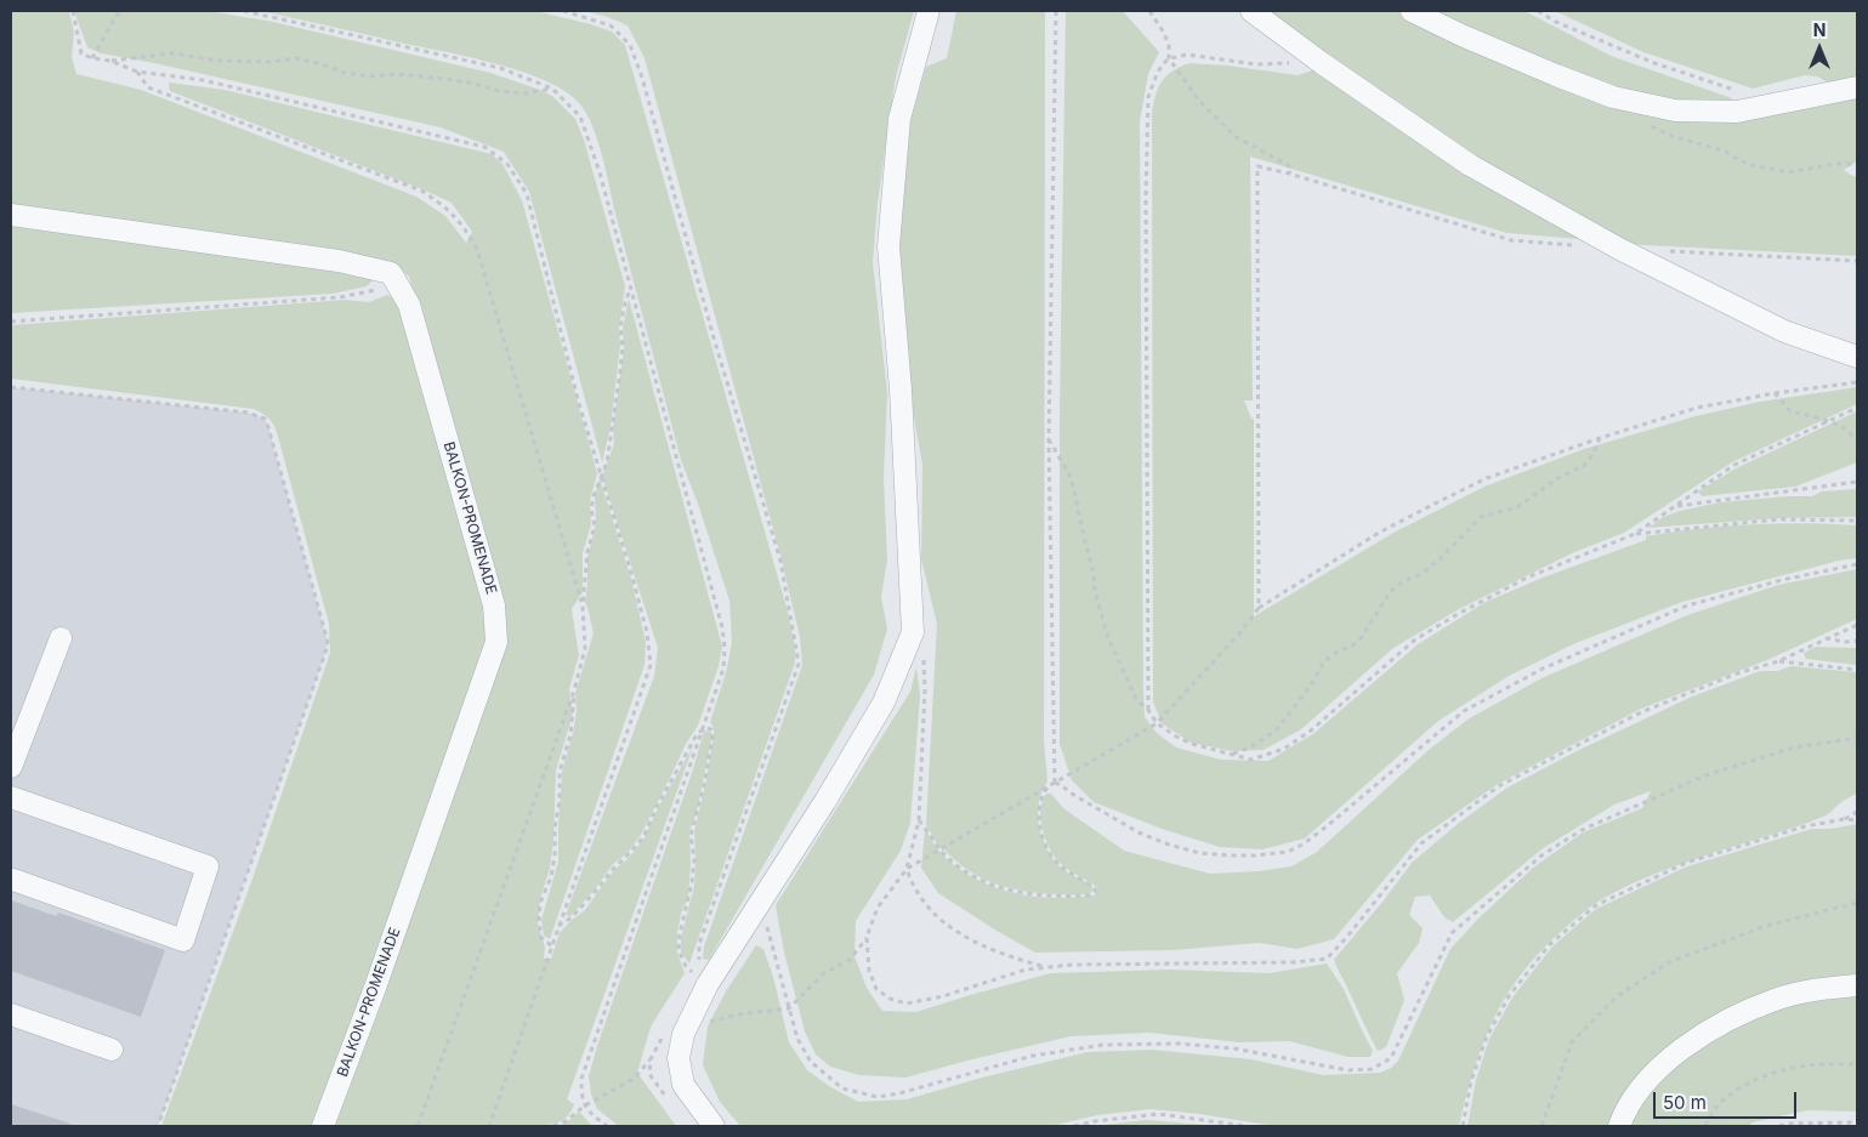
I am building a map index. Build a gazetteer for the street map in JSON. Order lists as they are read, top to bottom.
{
  "streets": {
    "lane": ["BALKON-PROMENADE"]
  },
  "scale_bar": "50 m",
  "north": "top"
}
